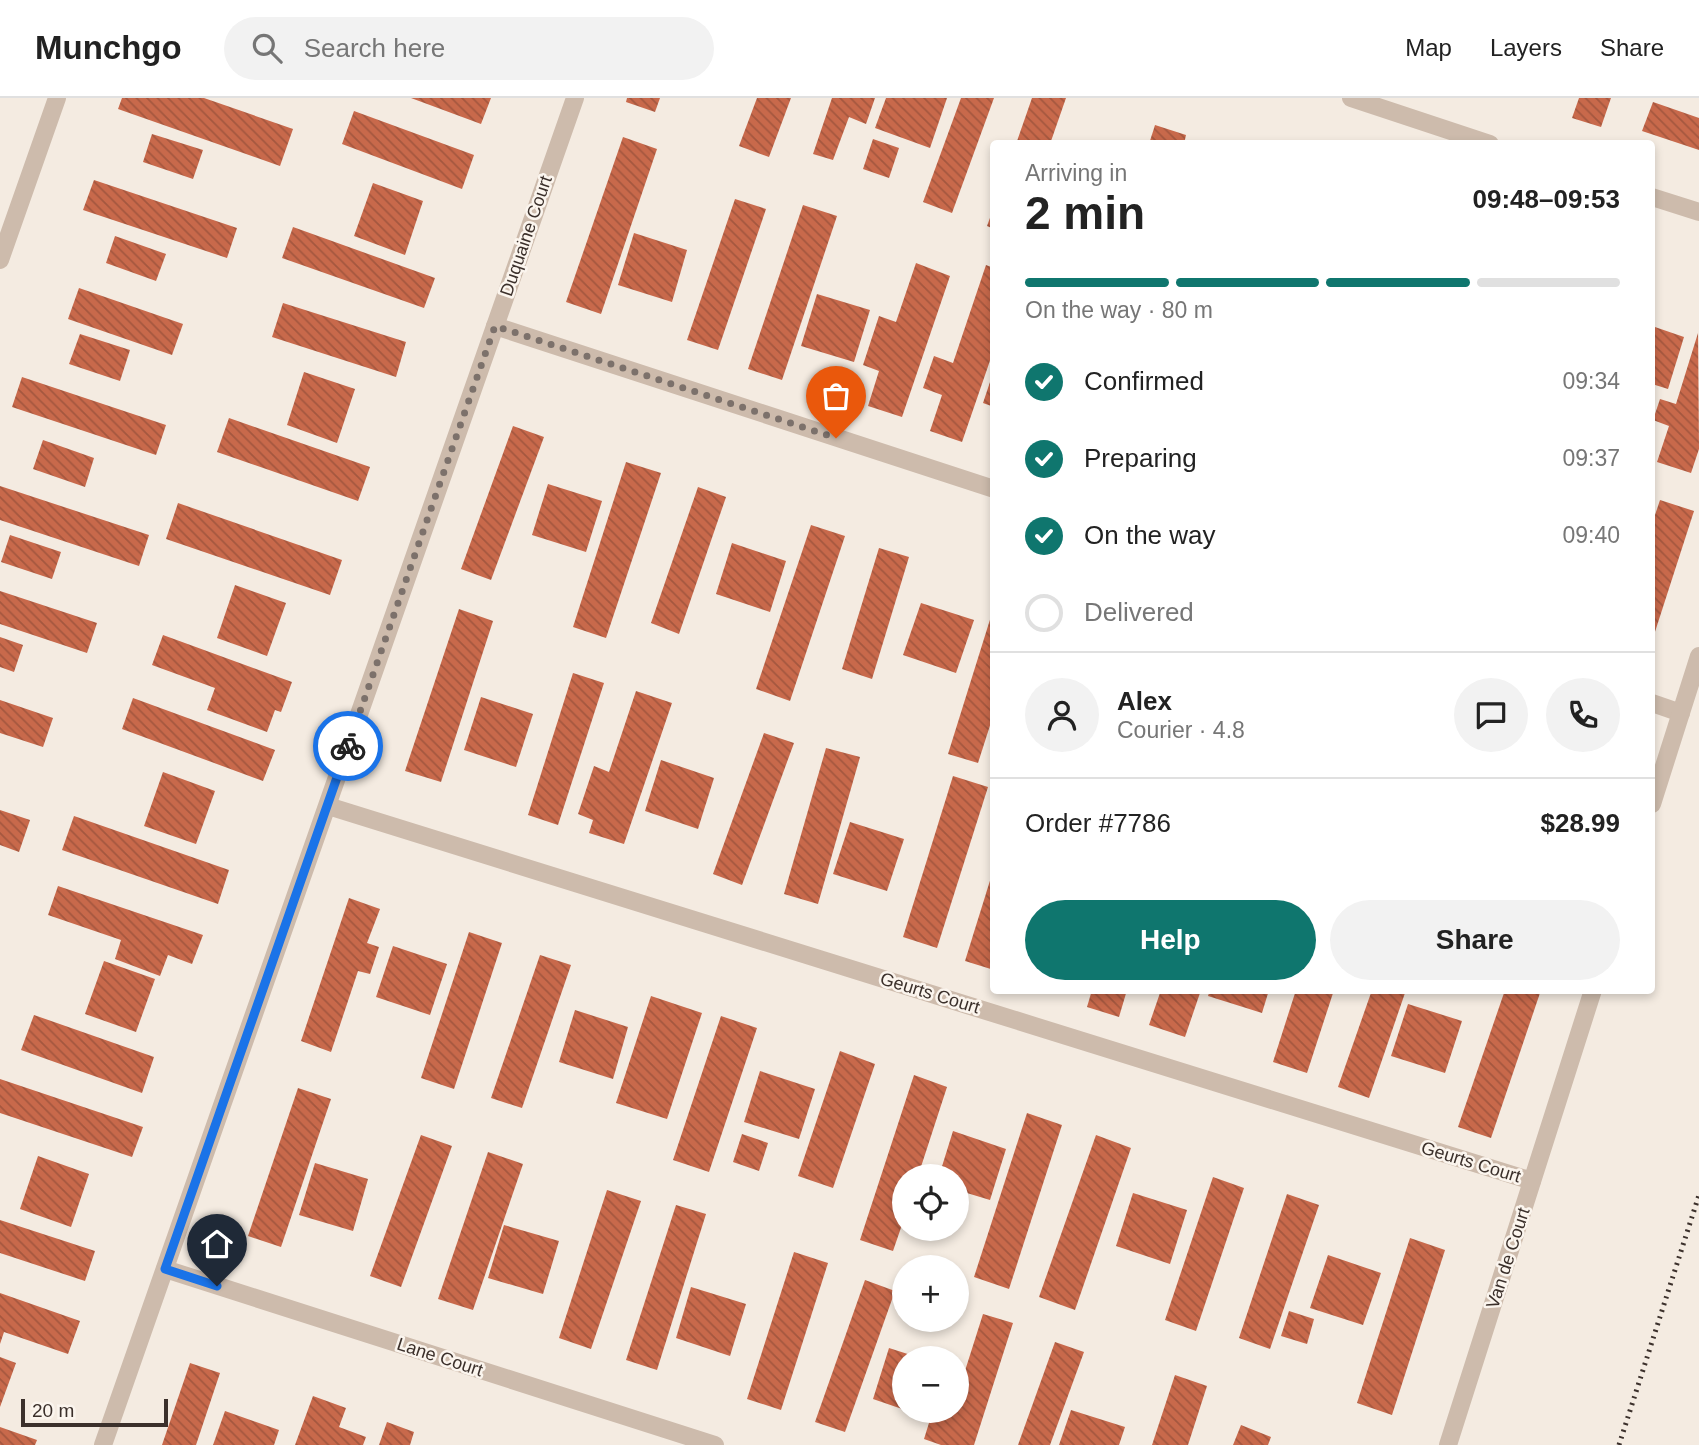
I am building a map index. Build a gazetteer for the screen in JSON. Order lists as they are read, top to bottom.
{
  "streets": {
    "street": [
      "Duquaine Court",
      "Geurts Court",
      "Van de Court",
      "Lane Court"
    ]
  },
  "crossings": [
    ["Duquaine Court", "Geurts Court"],
    ["Duquaine Court", "Lane Court"],
    ["Geurts Court", "Van de Court"]
  ],
  "scale_bar": "20 m",
  "page": {
    "header": "Munchgo",
    "search": "Search here",
    "nav": ["Map", "Layers", "Share"],
    "heading": ["2 min", "Arriving in", "09:48–09:53"],
    "panel": [
      "Alex",
      "Courier · 4.8",
      "Order #7786",
      "$28.99"
    ],
    "bar": "On the way · 80 m",
    "list": [
      ["Confirmed", "09:34"],
      ["Preparing", "09:37"],
      ["On the way", "09:40"],
      "Delivered"
    ],
    "buttons": ["Help", "Share"],
    "map_buttons": ["+", "−"],
    "scale": "20 m"
  }
}
